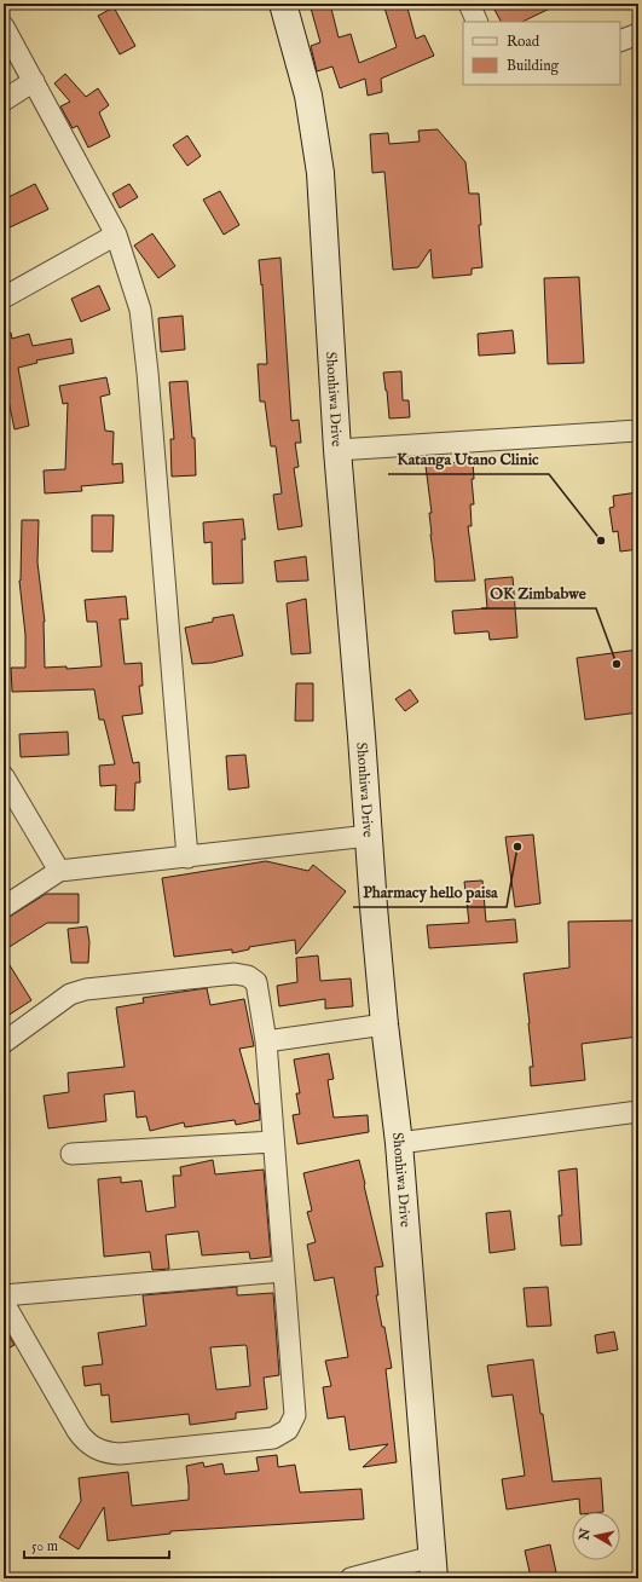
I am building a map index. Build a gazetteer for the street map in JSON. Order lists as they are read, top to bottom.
{
  "streets": {
    "street": ["Shonhiwa Drive"]
  },
  "places": ["Katanga Utano Clinic", "OK Zimbabwe", "Pharmacy hello paisa"],
  "legend": ["Road", "Building"],
  "scale_bar": "50 m",
  "north": "left"
}
